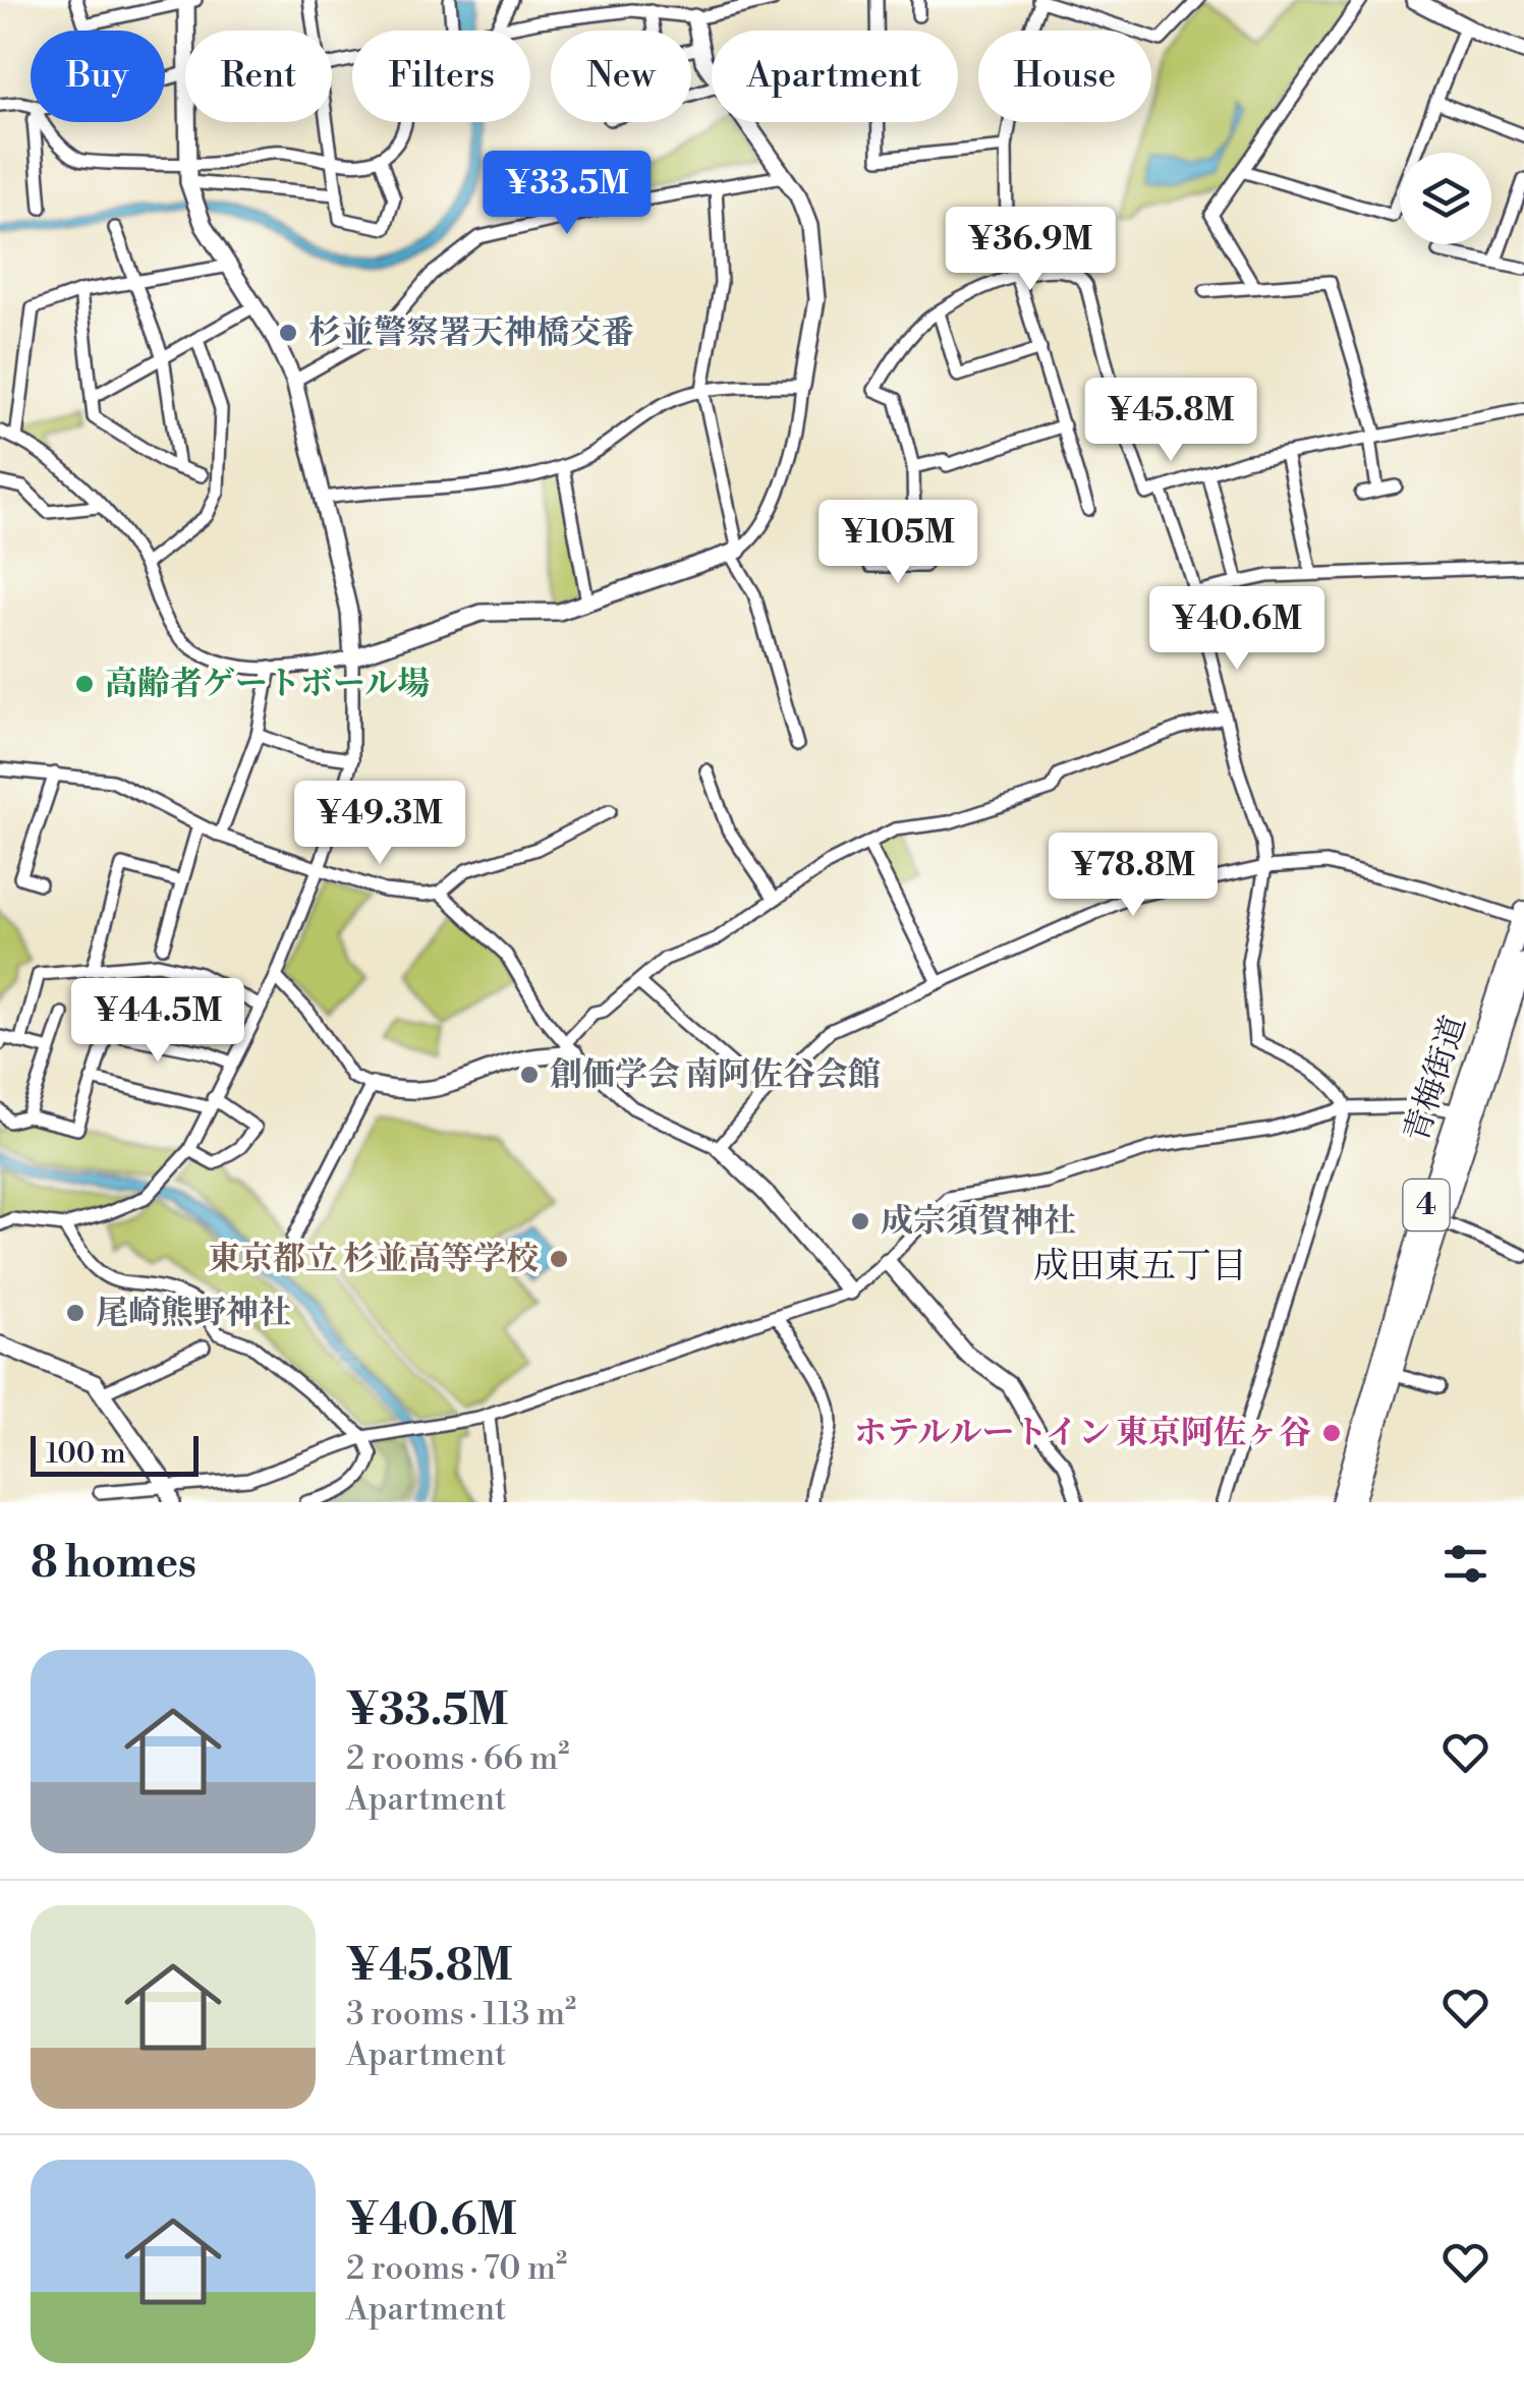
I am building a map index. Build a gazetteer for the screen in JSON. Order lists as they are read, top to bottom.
{
  "streets": {
    "main road": ["青梅街道", "4"]
  },
  "districts": ["成田東五丁目"],
  "places": [
    "杉並警察署天神橋交番",
    "高齢者ゲートボール場",
    "創価学会 南阿佐谷会館",
    "成宗須賀神社",
    "東京都立 杉並高等学校",
    "尾崎熊野神社",
    "ホテルルートイン 東京阿佐ヶ谷"
  ],
  "scale_bar": "100 m",
  "page": {
    "chip": [
      "Buy",
      "Rent",
      "Filters",
      "New",
      "Apartment",
      "House"
    ],
    "price": [
      "¥33.5M",
      "¥36.9M",
      "¥45.8M",
      "¥105M",
      "¥40.6M",
      "¥49.3M",
      "¥78.8M",
      "¥44.5M"
    ],
    "scale": "100 m",
    "heading": "8 homes",
    "list": [
      {
        "name": "¥33.5M",
        "note": "2 rooms · 66 m² · Apartment"
      },
      {
        "name": "¥45.8M",
        "note": "3 rooms · 113 m² · Apartment"
      },
      {
        "name": "¥40.6M",
        "note": "2 rooms · 70 m² · Apartment"
      }
    ]
  }
}
